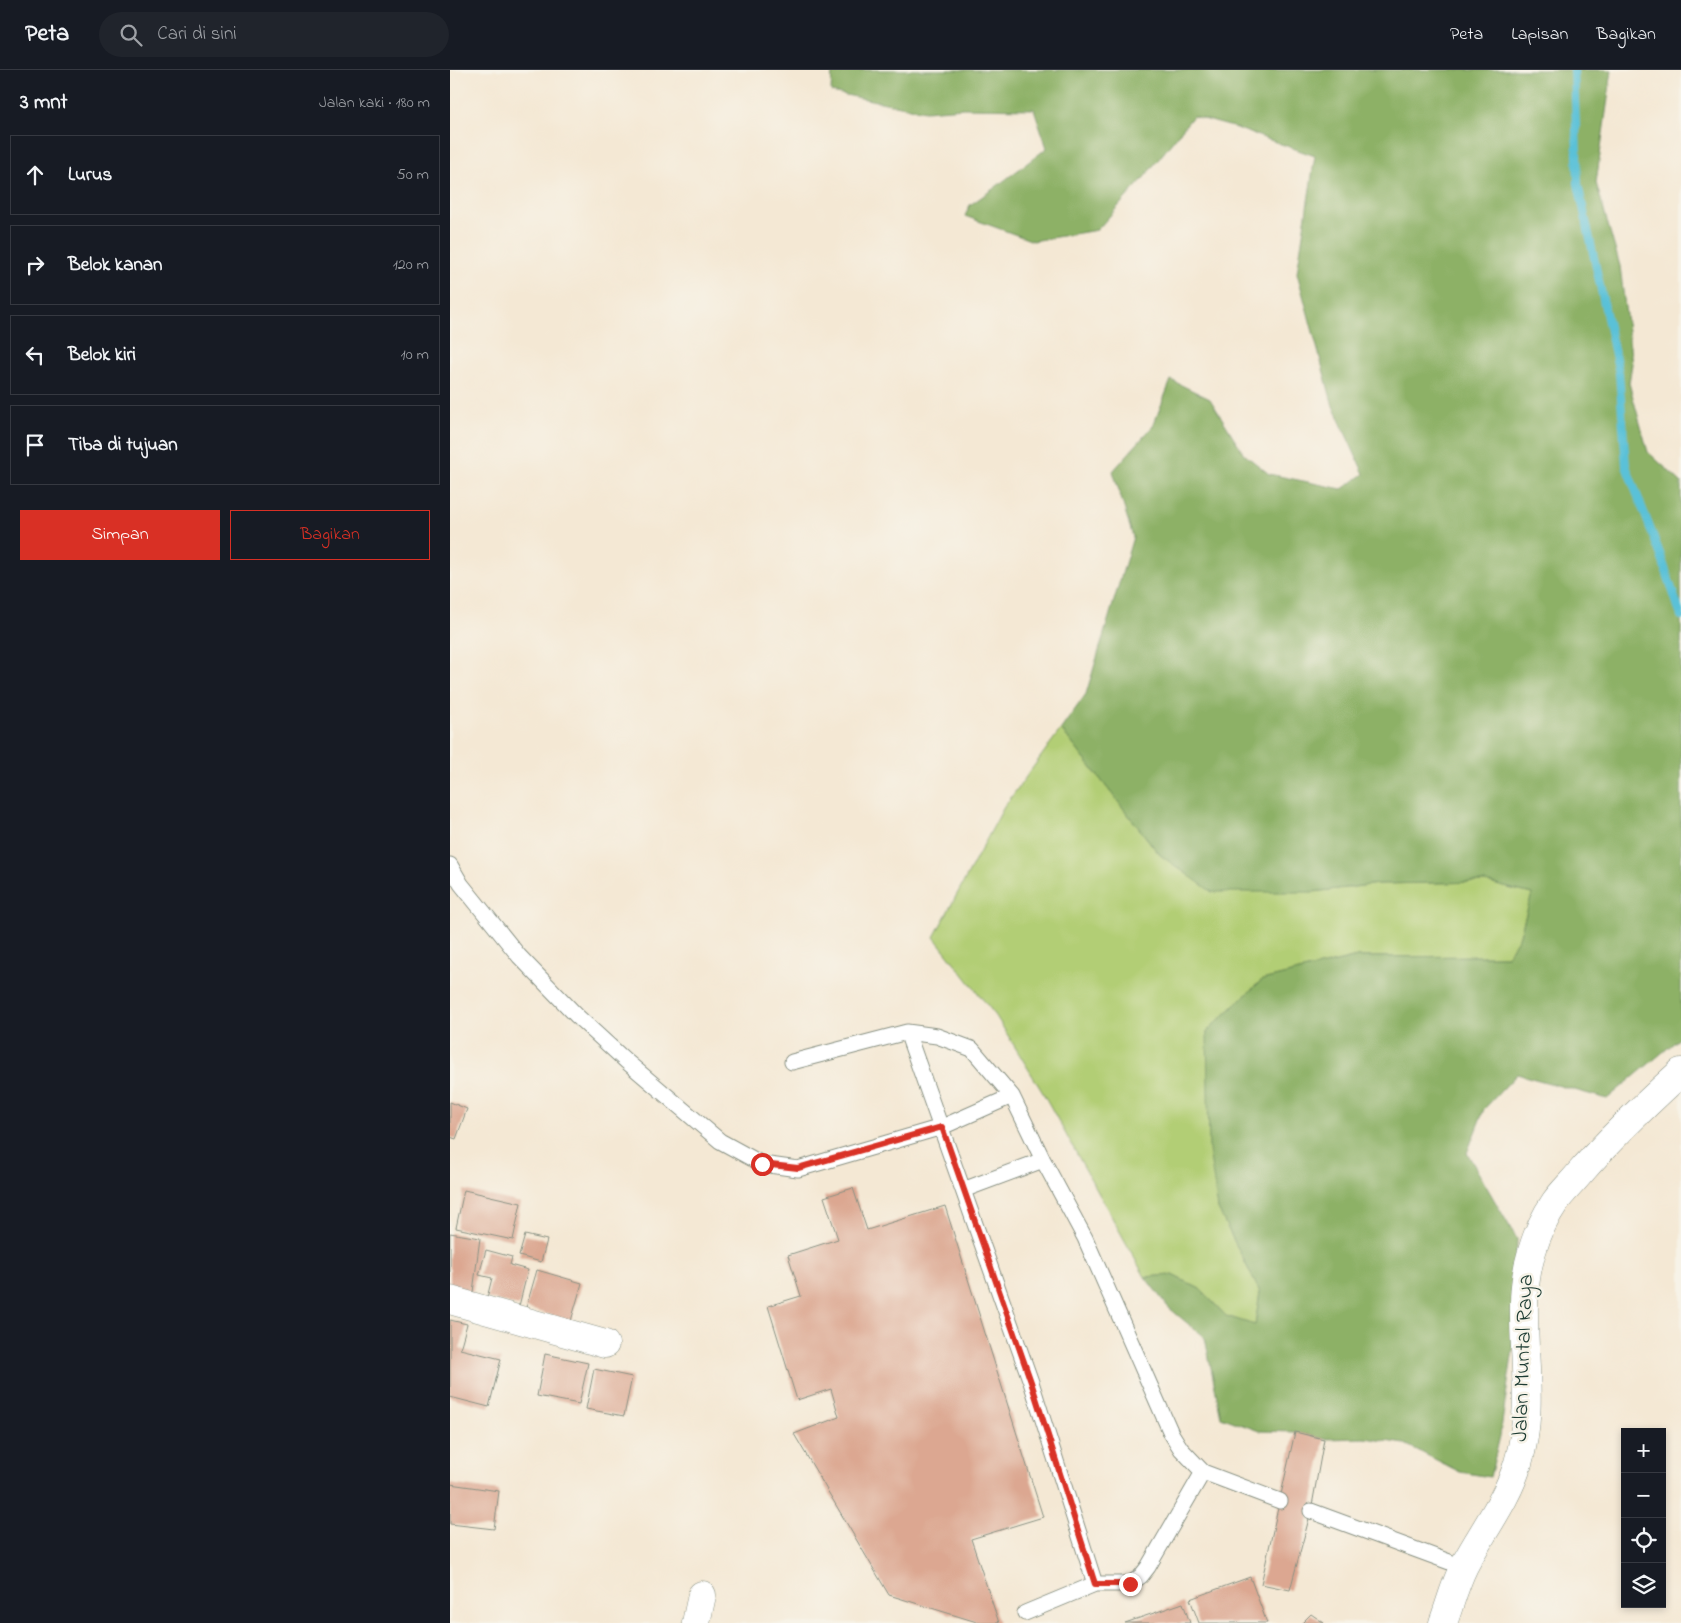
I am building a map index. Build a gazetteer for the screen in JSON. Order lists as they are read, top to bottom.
{
  "streets": {
    "main road": ["Jalan Muntal Raya"]
  },
  "page": {
    "header": "Peta",
    "search": "Cari di sini",
    "nav": ["Peta", "Lapisan", "Bagikan"],
    "heading": ["3 mnt", "Jalan kaki · 180 m"],
    "list": [
      ["Lurus", "50 m"],
      ["Belok kanan", "120 m"],
      ["Belok kiri", "10 m"],
      "Tiba di tujuan"
    ],
    "buttons": ["Simpan", "Bagikan"],
    "map_buttons": ["+", "−"]
  }
}
